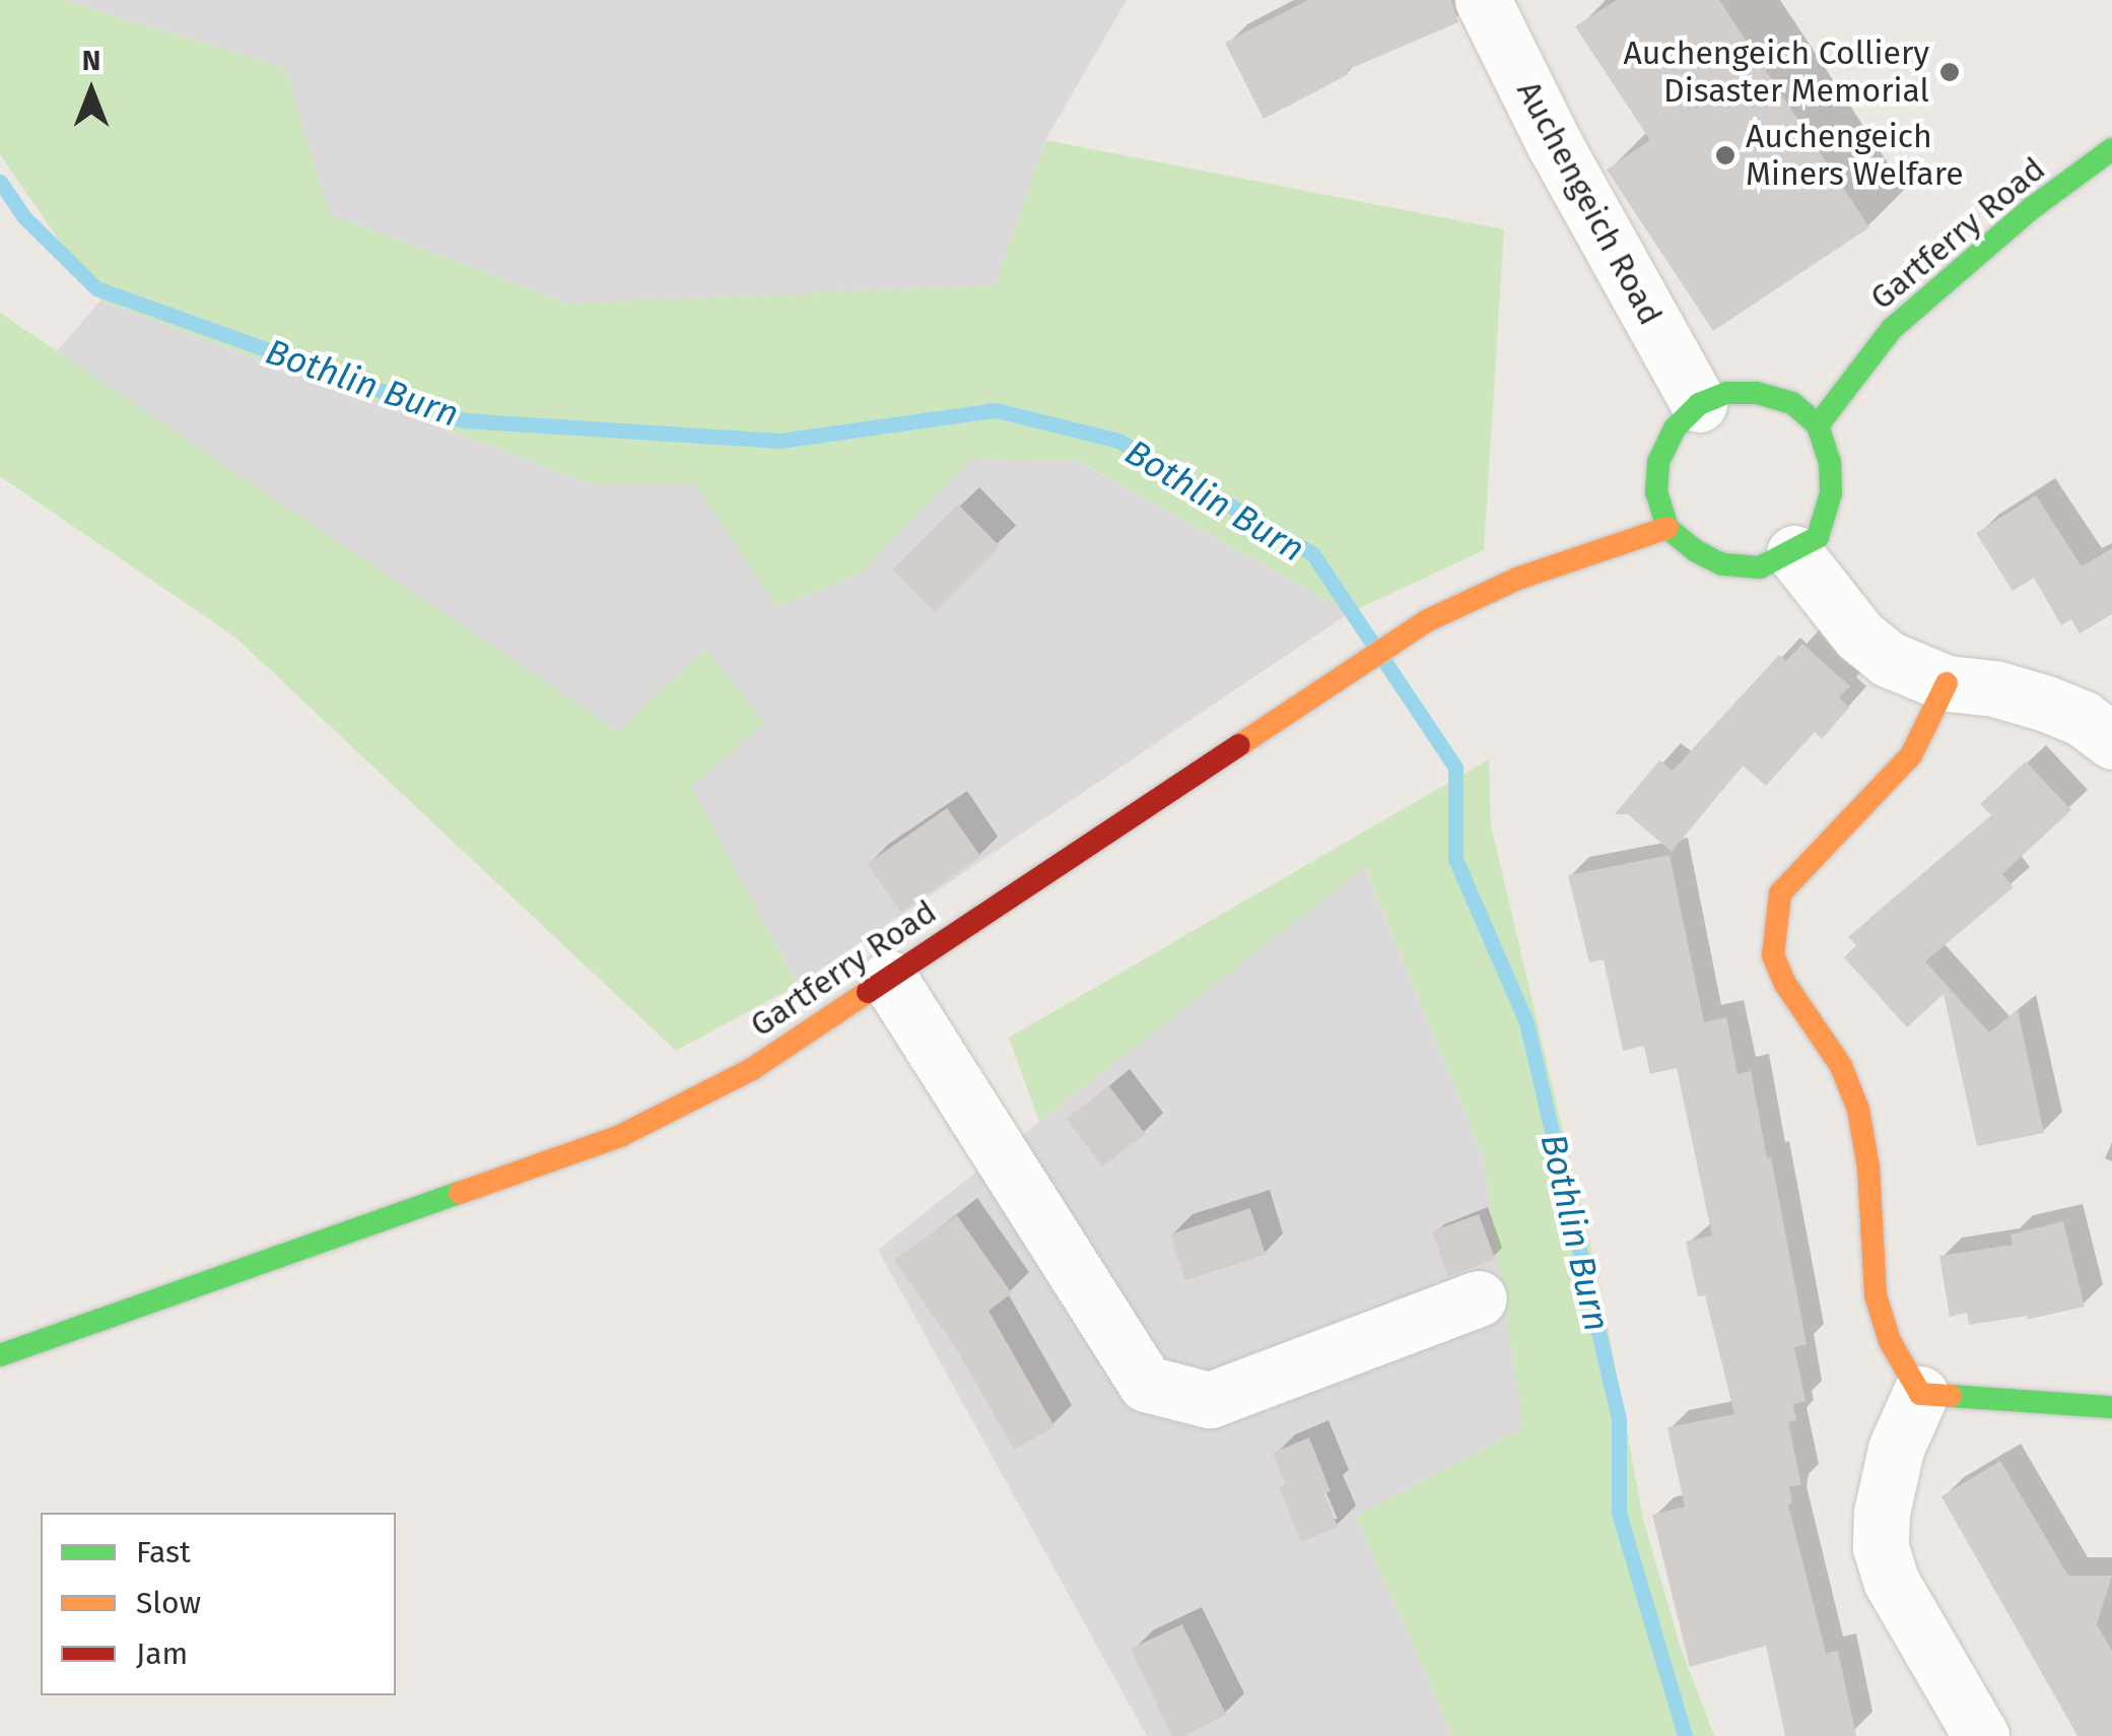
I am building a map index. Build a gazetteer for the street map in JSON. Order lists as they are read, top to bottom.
{
  "streets": {
    "street": ["Auchengeich Road", "Gartferry Road"]
  },
  "crossings": [
    ["Auchengeich Road", "Gartferry Road"]
  ],
  "water": ["Bothlin Burn"],
  "places": ["Auchengeich Colliery Disaster Memorial", "Auchengeich Miners Welfare"],
  "legend": ["Fast", "Slow", "Jam"],
  "north": "top"
}
